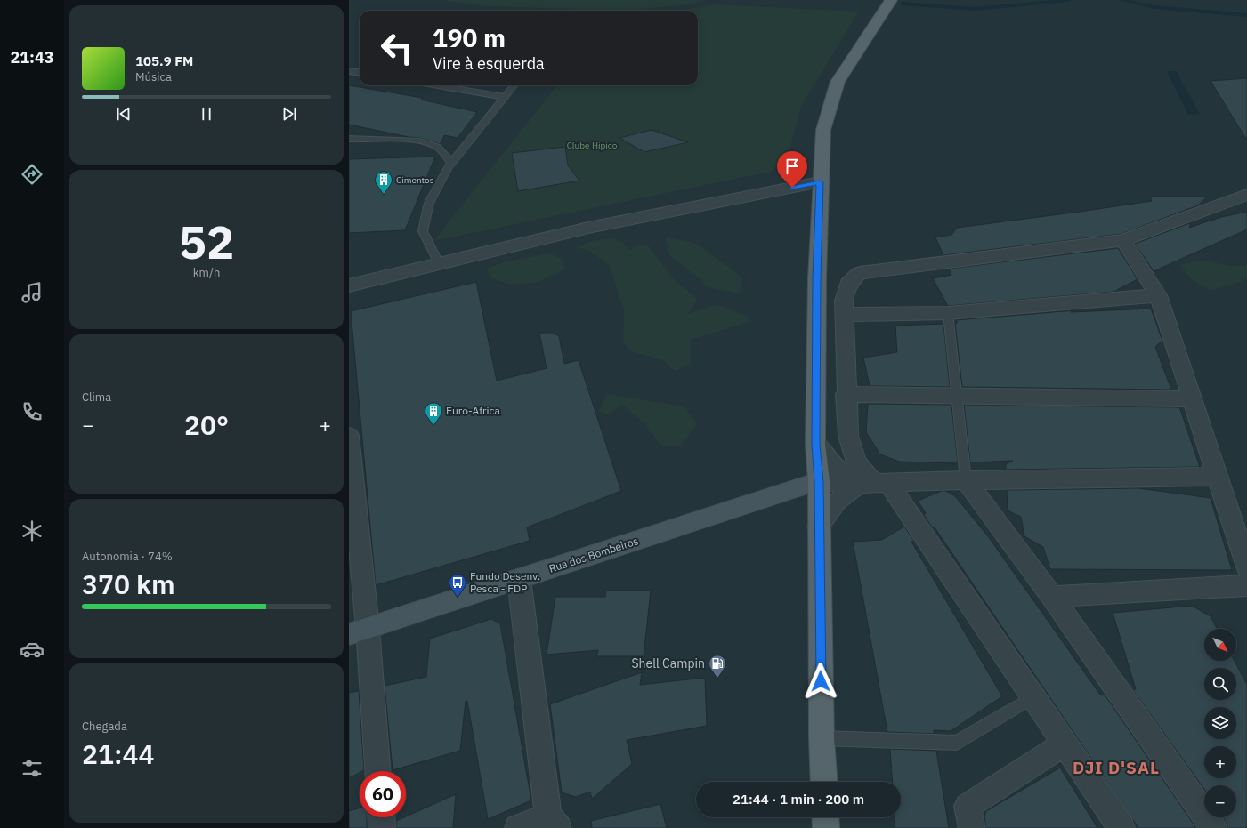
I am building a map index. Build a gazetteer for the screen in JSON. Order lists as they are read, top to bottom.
{
  "streets": {
    "street": ["Rua dos Bombeiros"]
  },
  "districts": ["DJI D'SAL"],
  "parks": ["Clube Hipico"],
  "places": {
    "building": ["Cimentos", "Euro-Africa"],
    "bus stop": ["Fundo Desenv. Pesca - FDP"],
    "fuel station": ["Shell Campin"]
  },
  "north": "bottom right",
  "page": {
    "tabs": "21:43",
    "turn": ["190 m", "Vire à esquerda"],
    "song": ["105.9 FM", "Música"],
    "tile": [
      ["52", "km/h"],
      "Clima",
      ["Autonomia · 74%", "370 km"],
      ["Chegada", "21:44"]
    ],
    "heat": ["−", "20°", "+"],
    "map_buttons": ["+", "−"],
    "limit": "60",
    "trip": "21:44 · 1 min · 200 m"
  }
}
